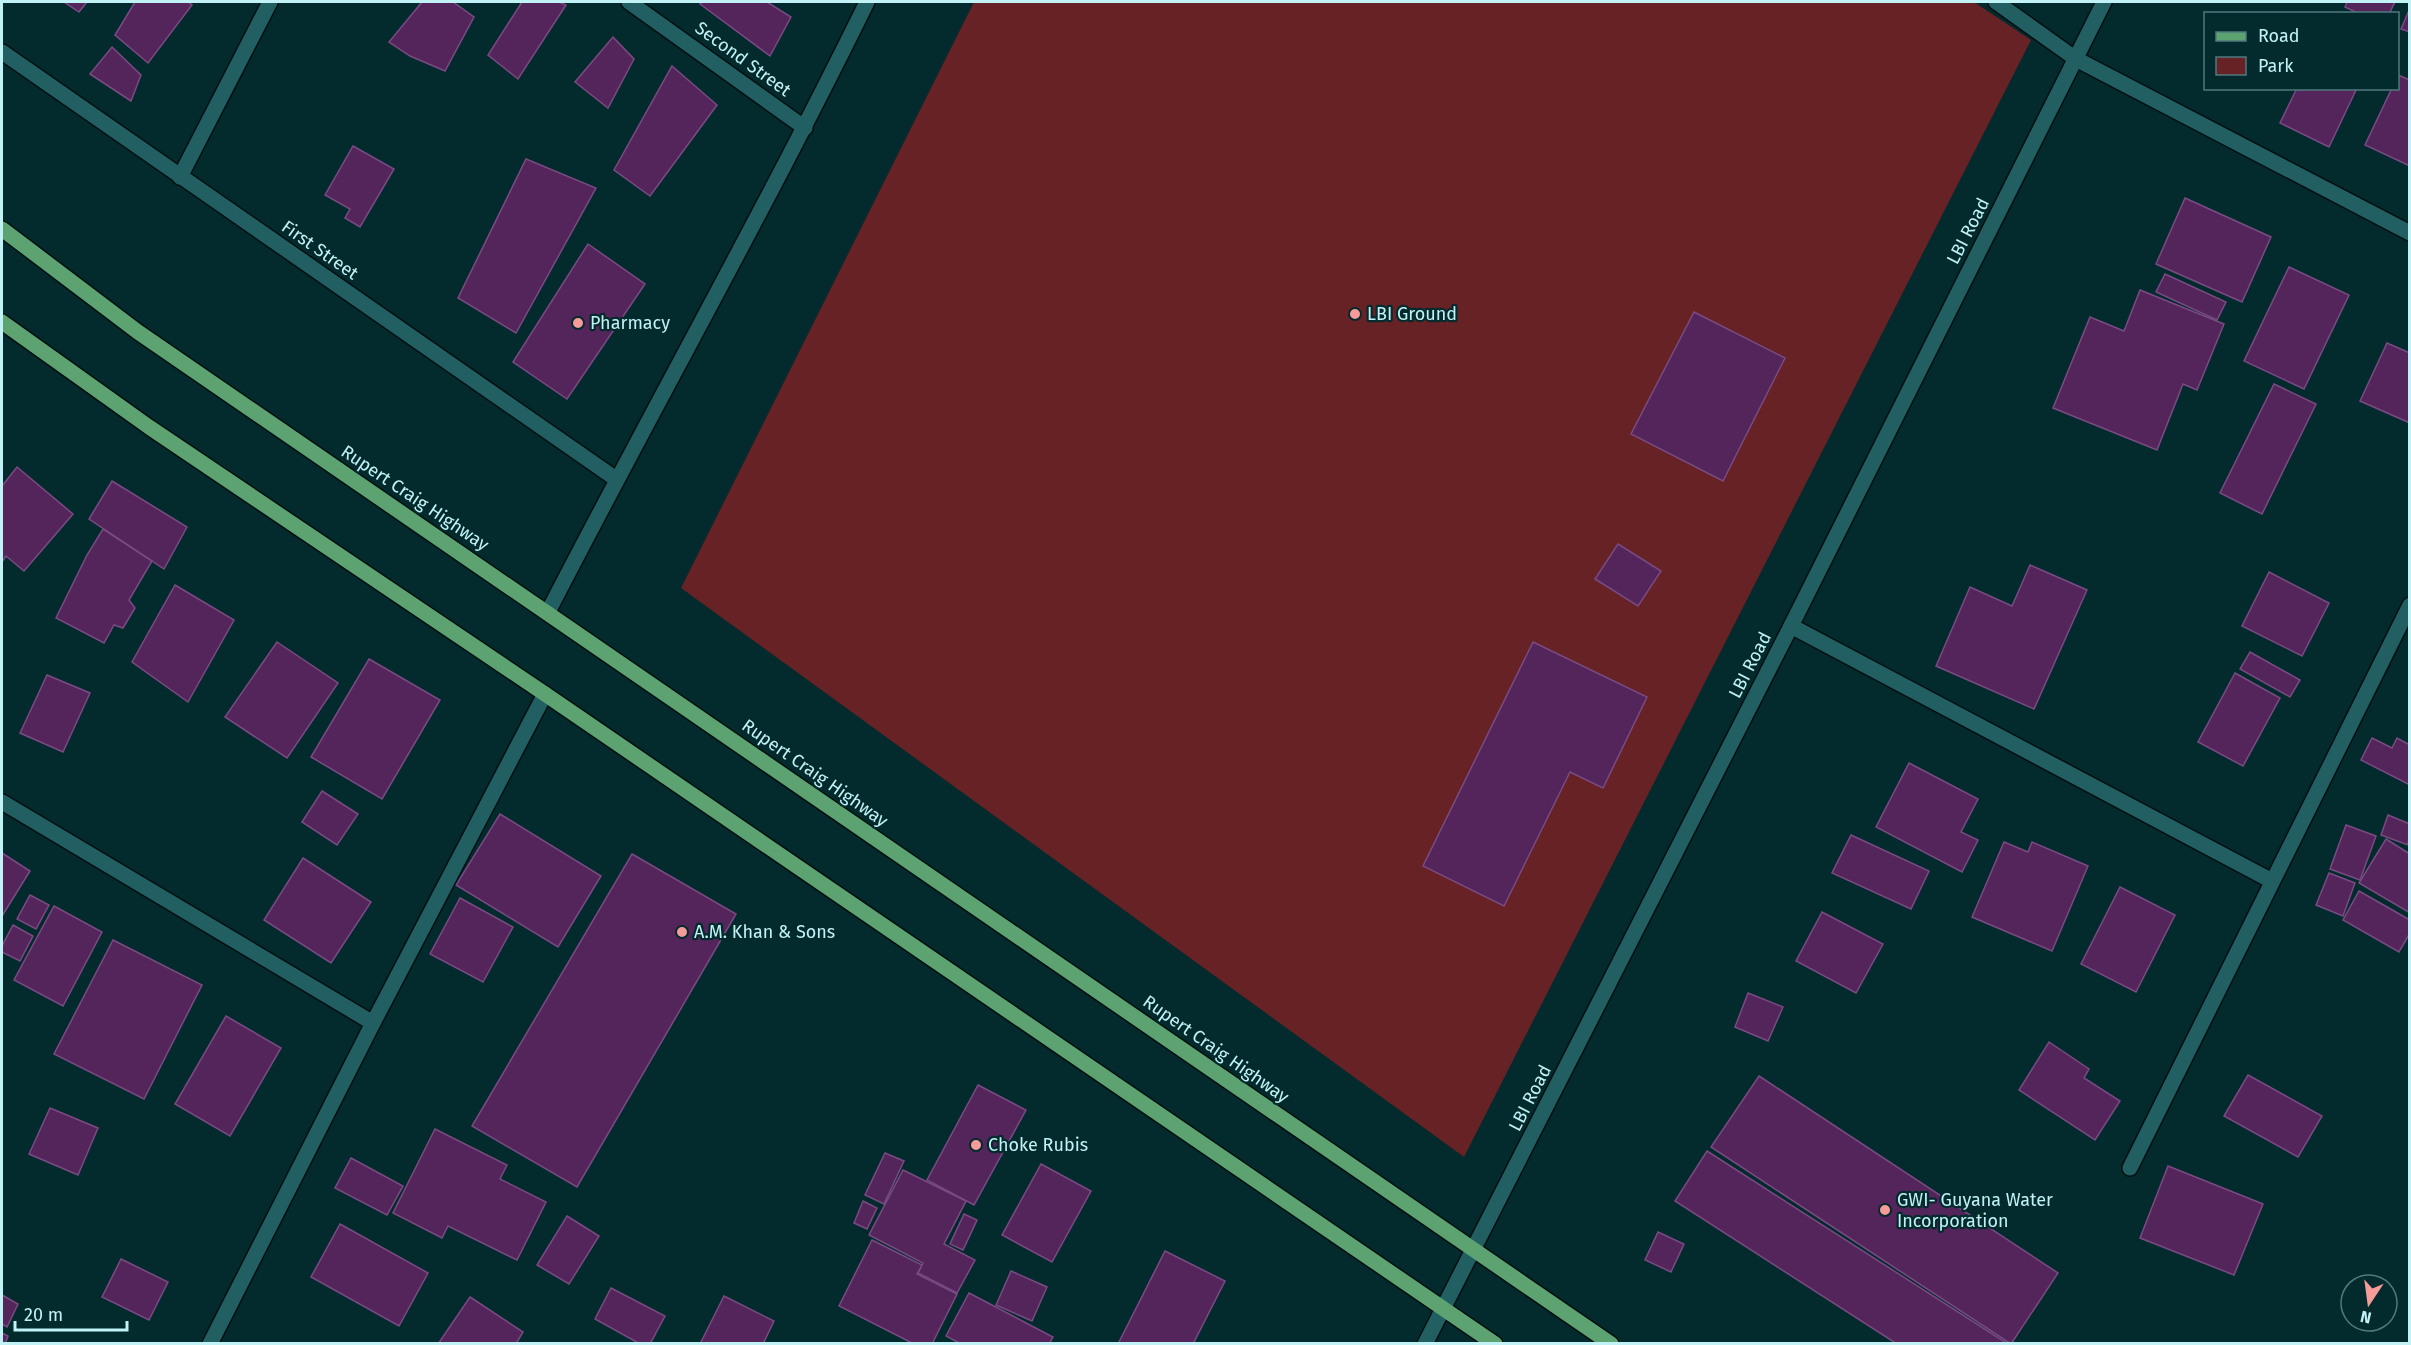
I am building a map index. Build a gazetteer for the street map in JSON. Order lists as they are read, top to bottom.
{
  "streets": {
    "main road": ["Rupert Craig Highway"],
    "street": ["Second Street", "LBI Road", "First Street"]
  },
  "crossings": [
    ["LBI Road", "Rupert Craig Highway"]
  ],
  "places": [
    "LBI Ground",
    "Pharmacy",
    "A.M. Khan & Sons",
    "Choke Rubis",
    "GWI- Guyana Water Incorporation"
  ],
  "legend": ["Road", "Park"],
  "scale_bar": "20 m",
  "north": "bottom"
}
